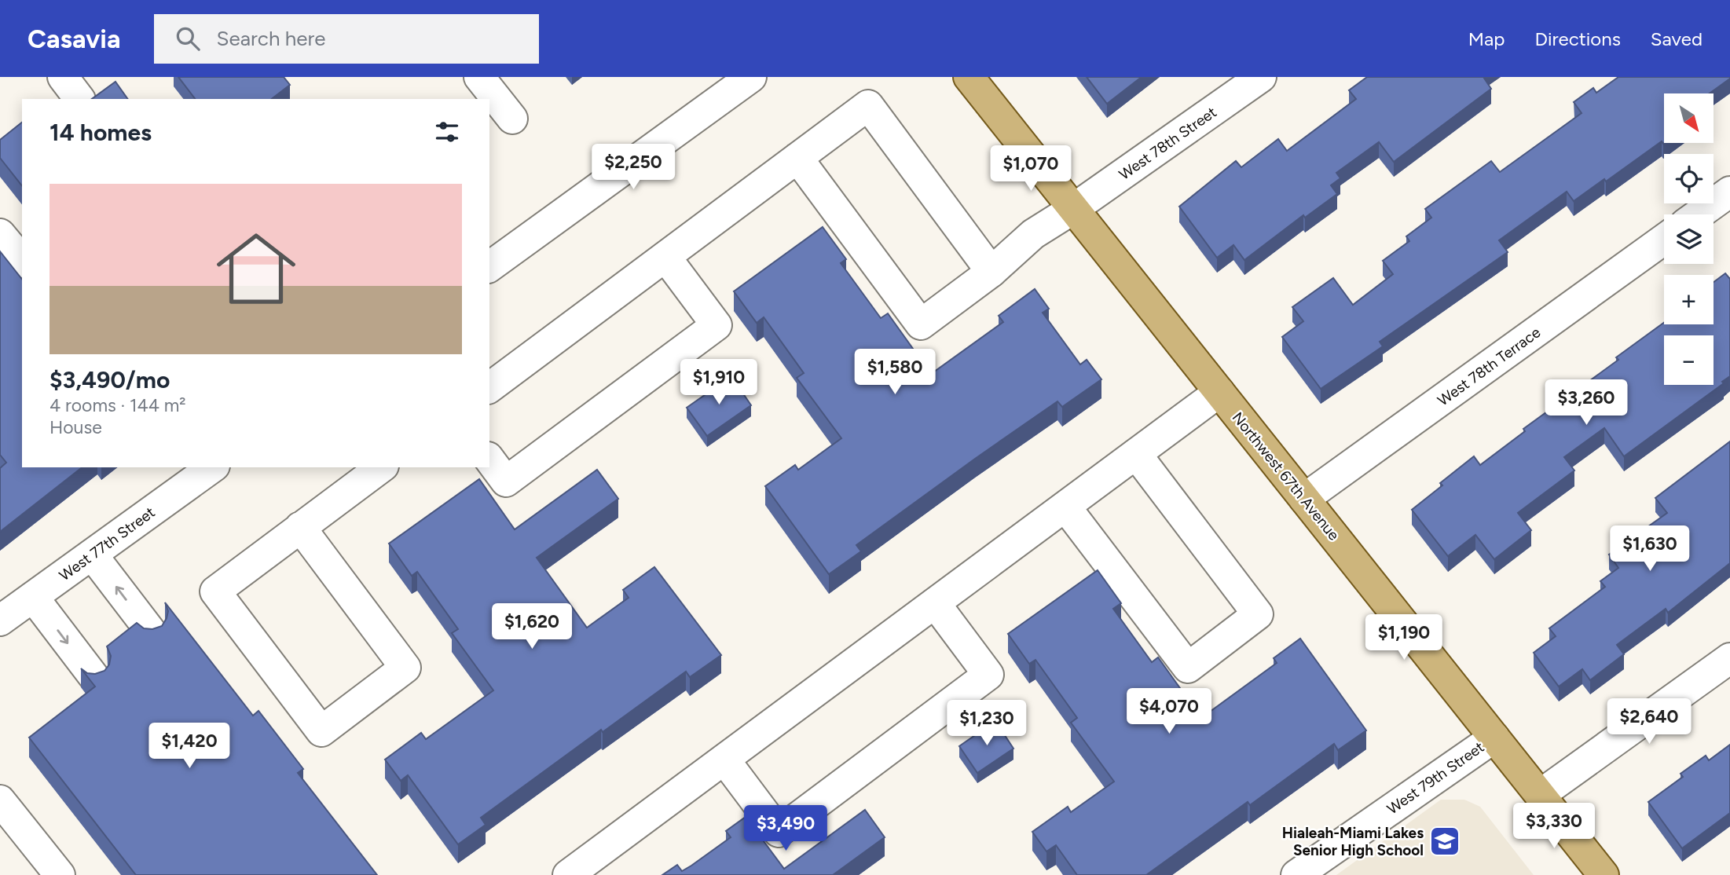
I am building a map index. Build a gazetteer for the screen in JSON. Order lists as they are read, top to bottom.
{
  "streets": {
    "main road": ["Northwest 67th Avenue"],
    "street": [
      "West 78th Street",
      "West 78th Terrace",
      "West 77th Street",
      "West 79th Street"
    ]
  },
  "crossings": [
    ["West 78th Street", "Northwest 67th Avenue"],
    ["West 78th Terrace", "Northwest 67th Avenue"],
    ["Northwest 67th Avenue", "West 79th Street"]
  ],
  "places": {
    "school or university": ["Hialeah-Miami Lakes Senior High School"]
  },
  "north": "bottom right",
  "page": {
    "header": "Casavia",
    "search": "Search here",
    "nav": ["Map", "Directions", "Saved"],
    "map_buttons": ["+", "−"],
    "heading": "14 homes",
    "price": [
      "$2,250",
      "$1,070",
      "$1,580",
      "$1,910",
      "$3,260",
      "$1,630",
      "$1,620",
      "$1,190",
      "$4,070",
      "$2,640",
      "$1,230",
      "$1,420",
      "$3,330",
      "$3,490"
    ],
    "list": [
      {
        "name": "$3,490/mo",
        "note": "4 rooms · 144 m² · House"
      }
    ]
  }
}
